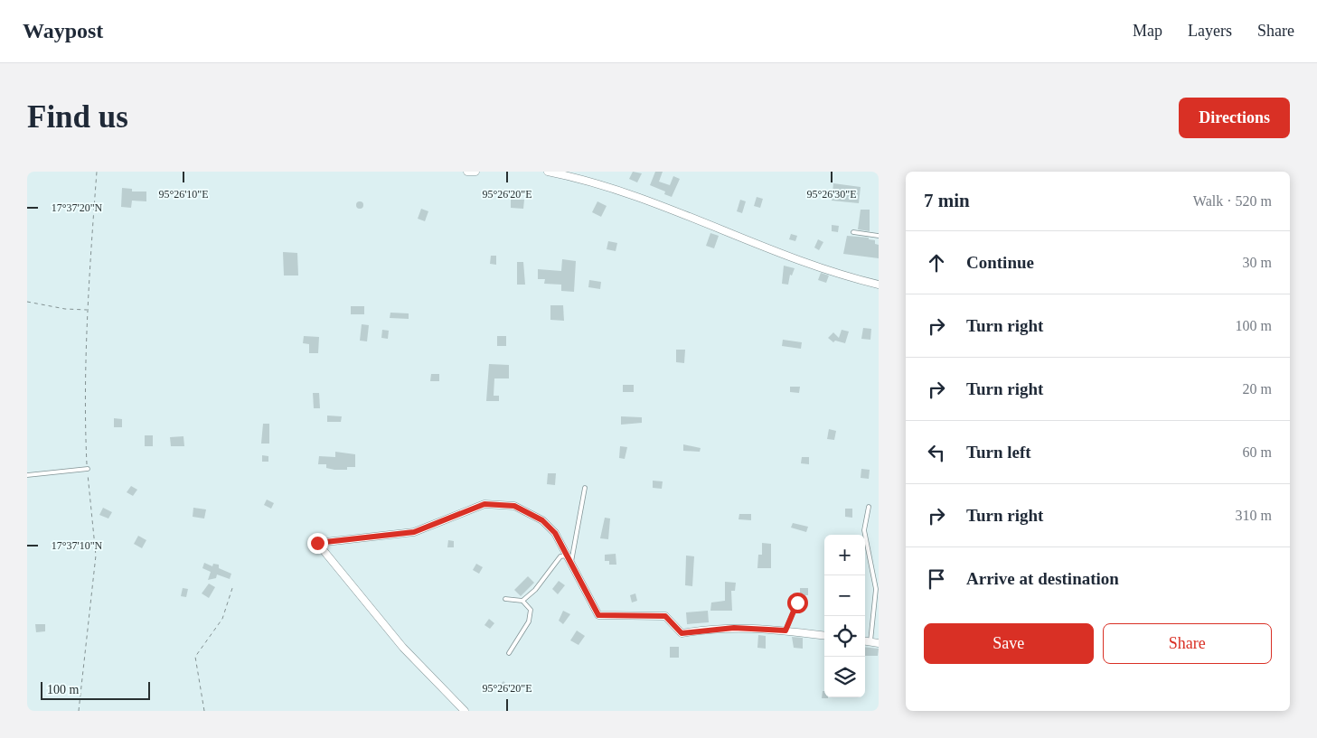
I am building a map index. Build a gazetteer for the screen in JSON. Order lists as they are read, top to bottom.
{
  "scale_bar": "100 m",
  "page": {
    "header": "Waypost",
    "nav": ["Map", "Layers", "Share"],
    "buttons": [
      "Directions",
      ["Save", "Share"]
    ],
    "title": "Find us",
    "heading": ["7 min", "Walk · 520 m"],
    "list": [
      ["Continue", "30 m"],
      ["Turn right", "100 m"],
      ["Turn right", "20 m"],
      ["Turn left", "60 m"],
      ["Turn right", "310 m"],
      "Arrive at destination"
    ],
    "map_buttons": ["+", "−"],
    "scale": "100 m"
  },
  "coordinates": [
    "95°26'10\"E",
    "95°26'20\"E",
    "95°26'30\"E",
    "17°37'20\"N",
    "17°37'10\"N"
  ]
}
